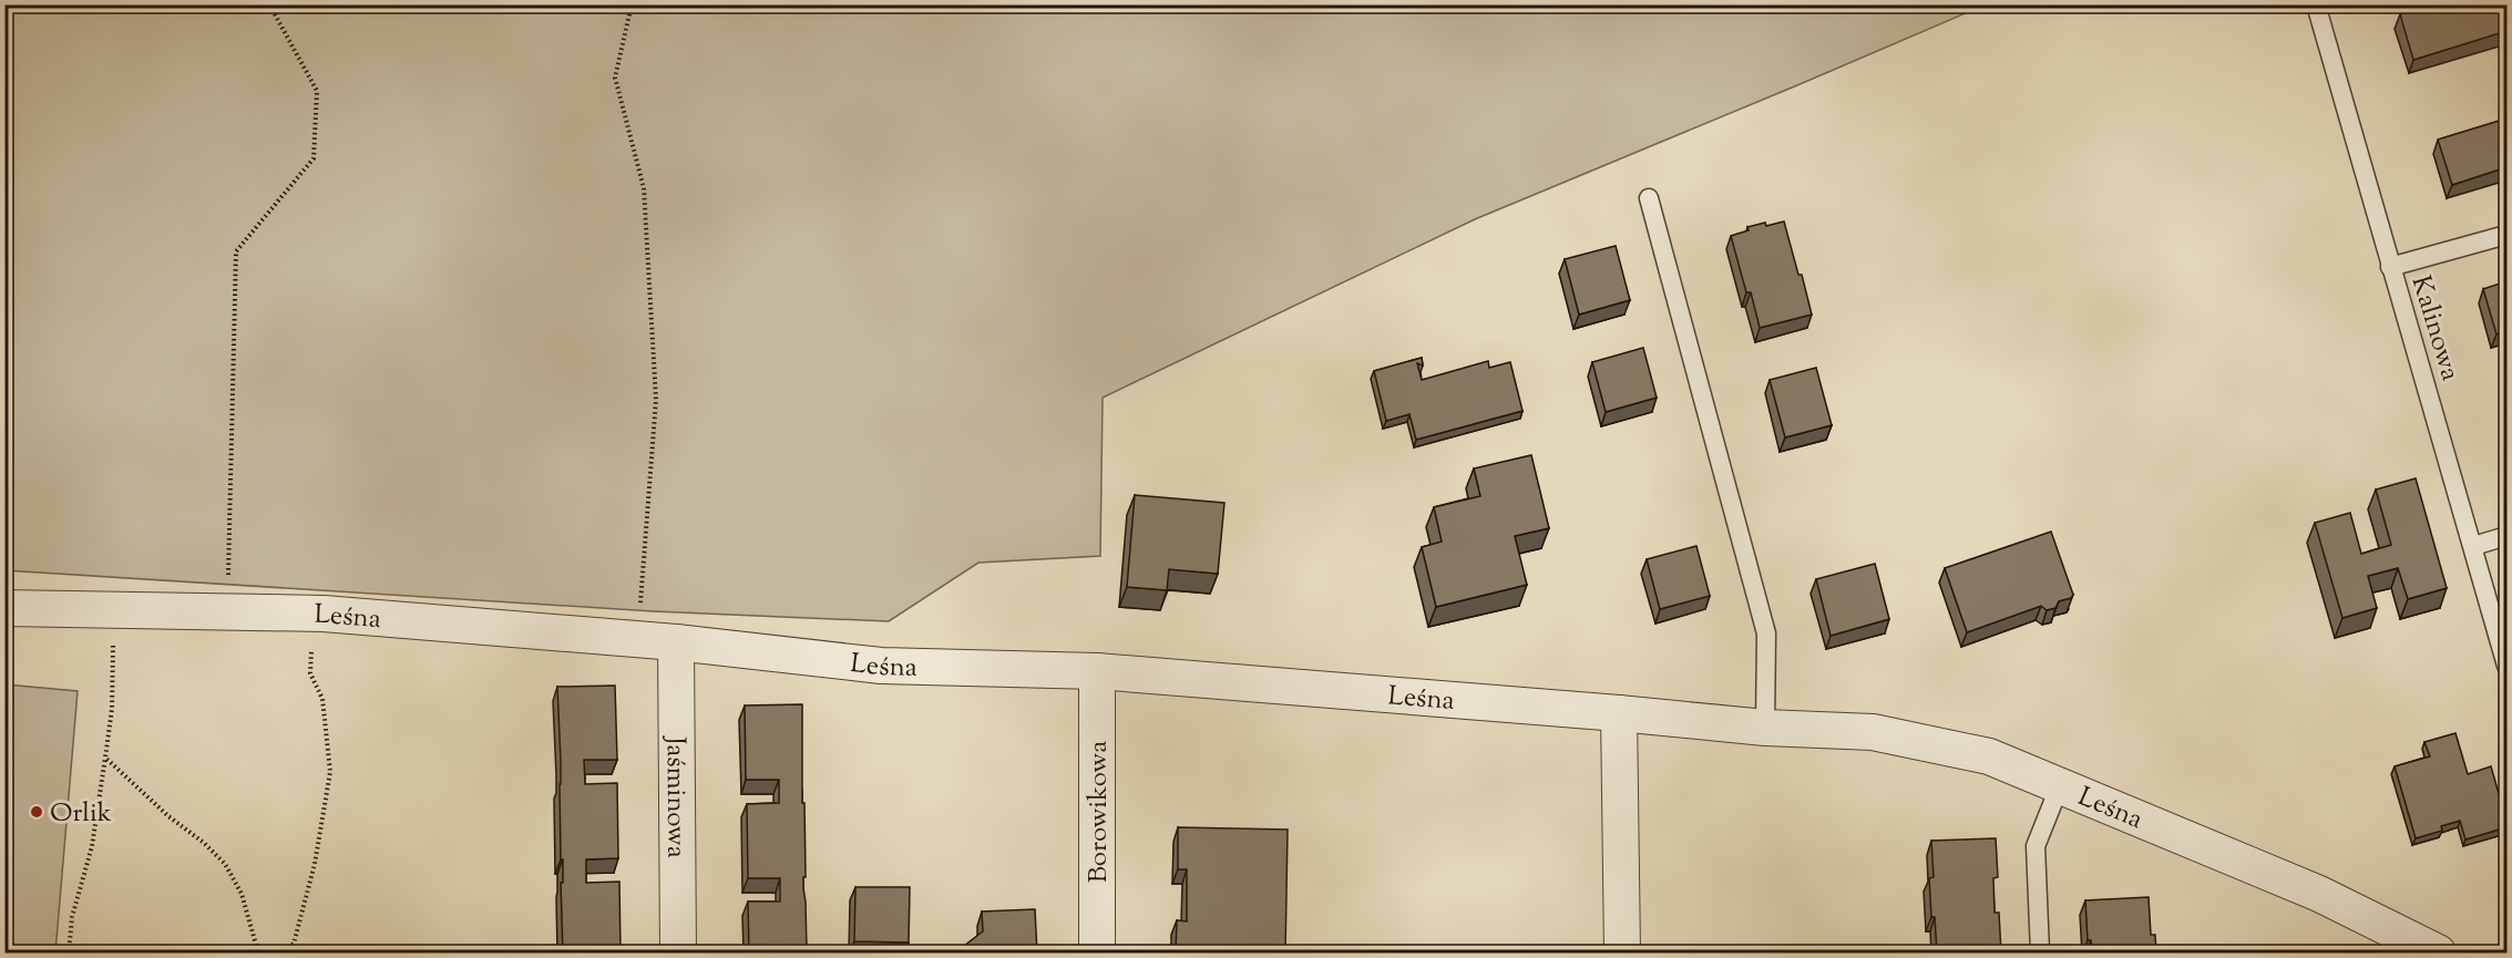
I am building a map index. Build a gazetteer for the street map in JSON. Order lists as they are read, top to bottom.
{
  "streets": {
    "street": ["Leśna", "Jaśminowa", "Borowikowa"],
    "lane": ["Kalinowa"]
  },
  "crossings": [
    ["Leśna", "Jaśminowa"],
    ["Leśna", "Borowikowa"]
  ],
  "places": ["Orlik"]
}
